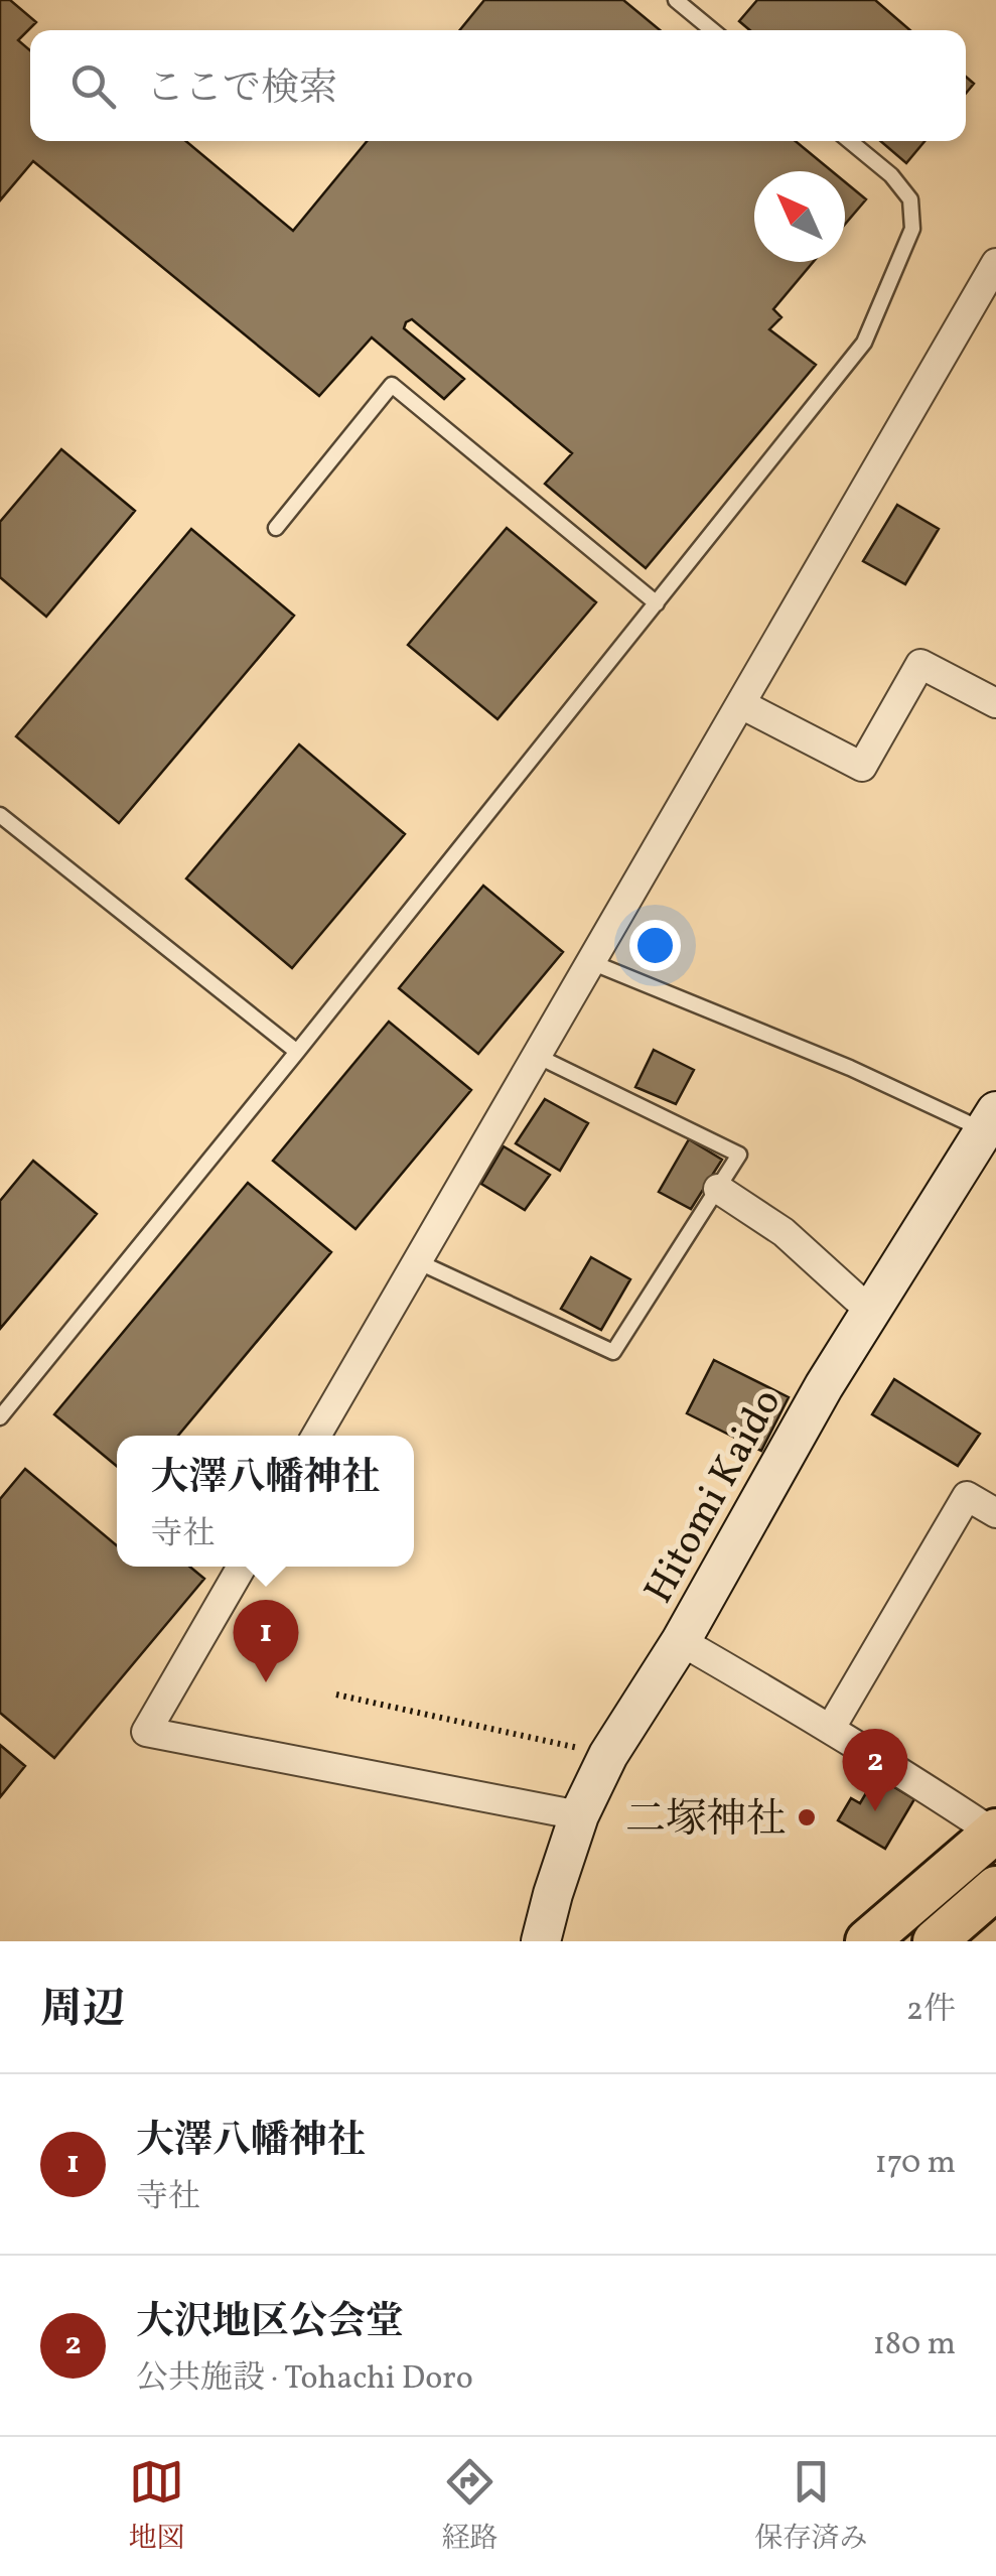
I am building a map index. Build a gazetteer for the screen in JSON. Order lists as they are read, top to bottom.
{
  "streets": {
    "main road": ["Hitomi Kaido"]
  },
  "places": ["二塚神社"],
  "north": "top left",
  "page": {
    "search": "ここで検索",
    "popup": ["大澤八幡神社", "寺社"],
    "pins": ["1", "2"],
    "heading": ["周辺", "2件"],
    "list": [
      {
        "mark": "1",
        "name": "大澤八幡神社",
        "note": "寺社",
        "value": "170 m"
      },
      {
        "mark": "2",
        "name": "大沢地区公会堂",
        "note": "公共施設 · Tohachi Doro",
        "value": "180 m"
      }
    ],
    "nav": ["地図", "経路", "保存済み"]
  }
}
